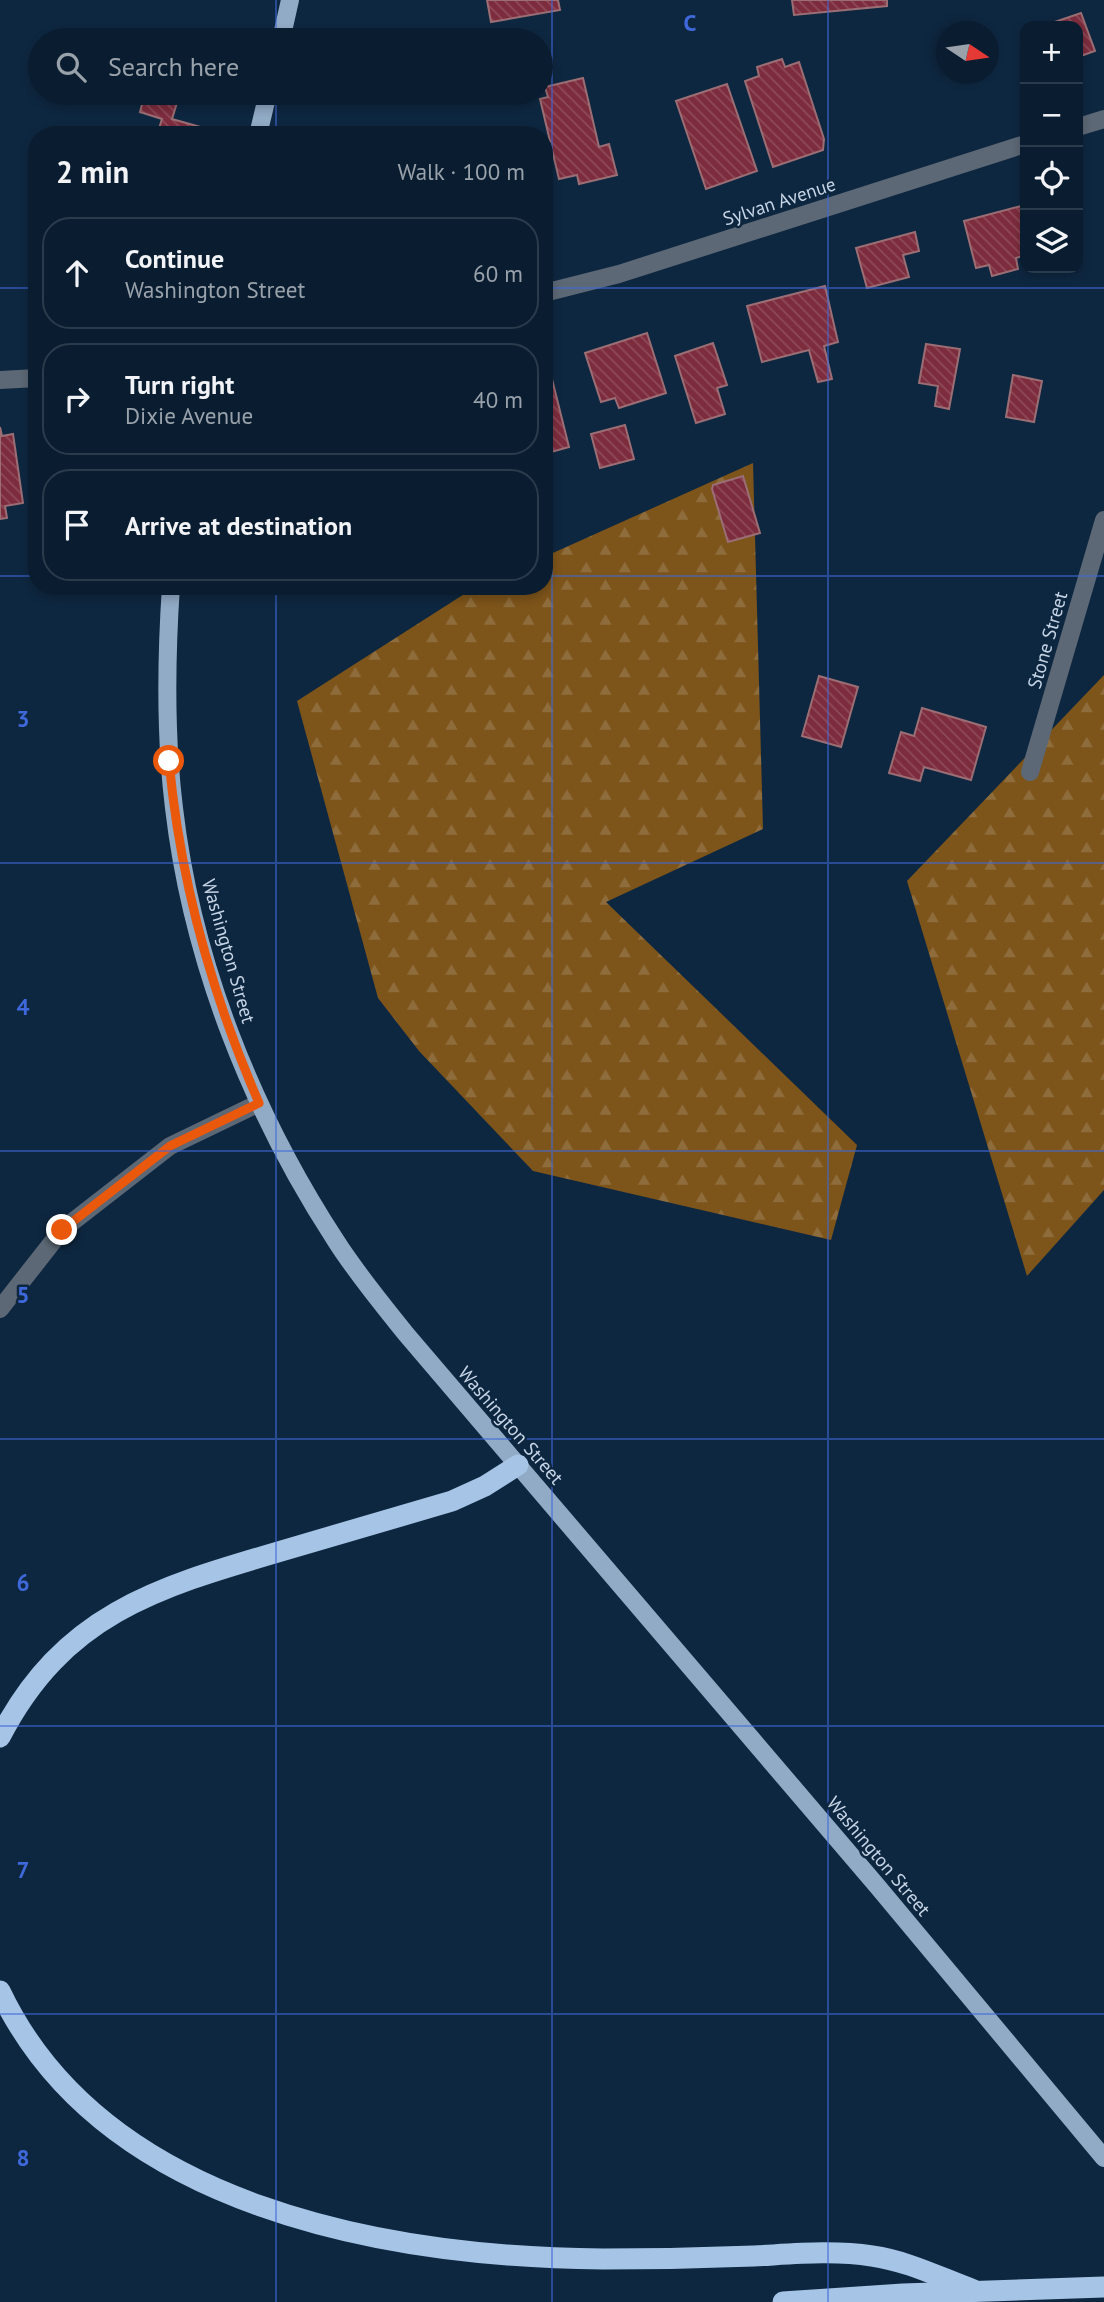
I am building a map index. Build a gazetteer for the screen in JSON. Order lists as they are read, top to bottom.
{
  "streets": {
    "main road": ["Washington Street"],
    "street": ["Sylvan Avenue", "Stone Street"]
  },
  "north": "right",
  "page": {
    "map_buttons": ["+", "−"],
    "search": "Search here",
    "heading": ["2 min", "Walk · 100 m"],
    "list": [
      ["Continue", "Washington Street", "60 m"],
      ["Turn right", "Dixie Avenue", "40 m"],
      "Arrive at destination"
    ]
  },
  "grid": {
    "columns": ["C"],
    "rows": [
      "3",
      "4",
      "5",
      "6",
      "7",
      "8"
    ]
  }
}
